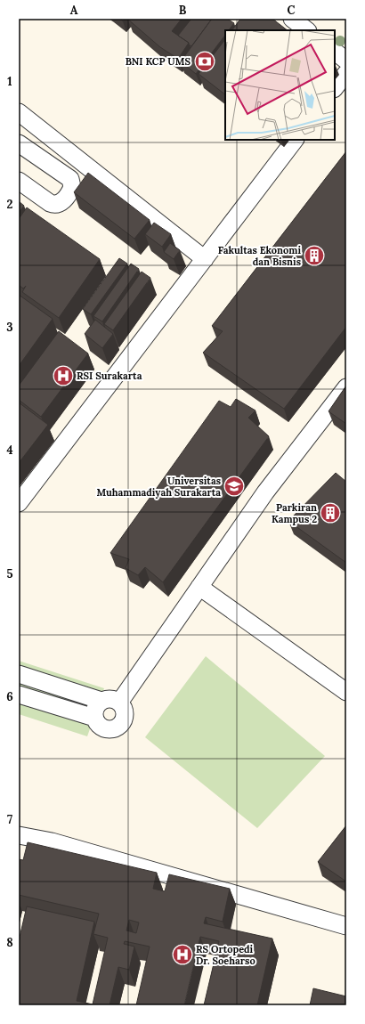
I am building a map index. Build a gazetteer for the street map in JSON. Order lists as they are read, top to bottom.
{
  "places": {
    "bank": ["BNI KCP UMS"],
    "building": ["Fakultas Ekonomi dan Bisnis", "Parkiran Kampus 2"],
    "hospital": ["RSI Surakarta", "RS Ortopedi Dr. Soeharso"],
    "school or university": ["Universitas Muhammadiyah Surakarta"]
  },
  "grid": {
    "columns": ["A", "B", "C"],
    "rows": [
      "1",
      "2",
      "3",
      "4",
      "5",
      "6",
      "7",
      "8"
    ]
  }
}
